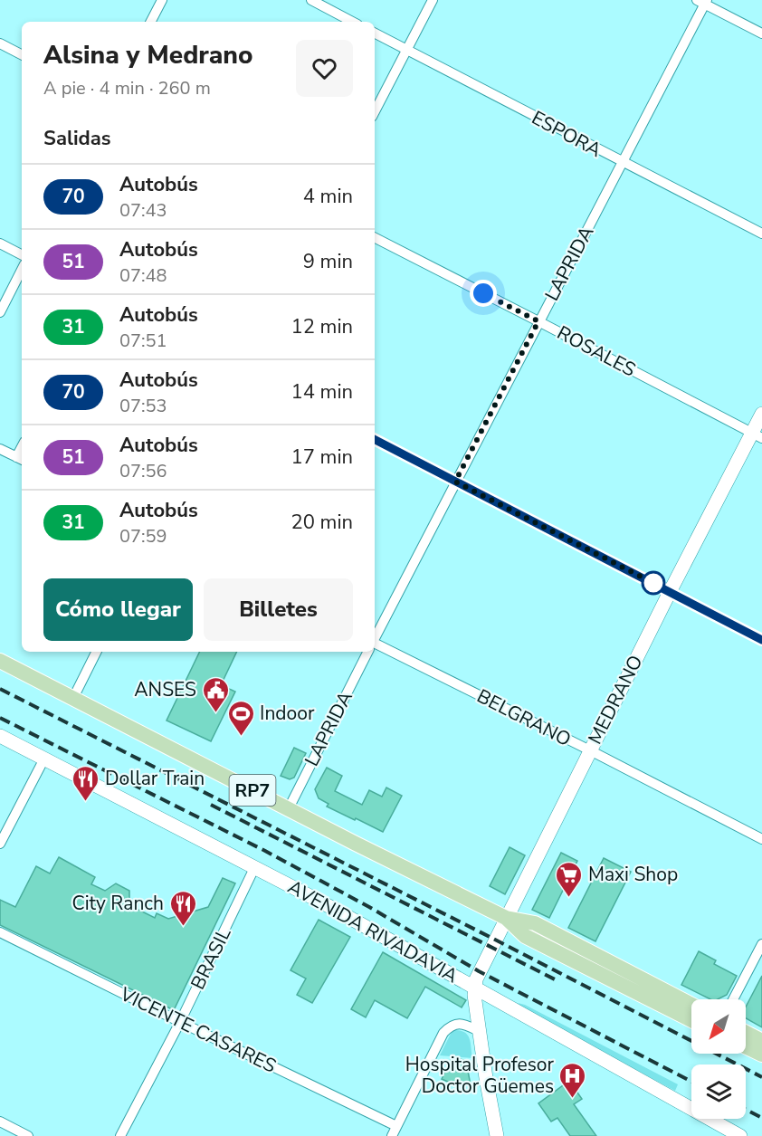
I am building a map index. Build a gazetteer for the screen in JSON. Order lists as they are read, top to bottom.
{
  "streets": {
    "main road": ["RP7"],
    "street": [
      "ESPORA",
      "LAPRIDA",
      "ROSALES",
      "MEDRANO",
      "BELGRANO",
      "AVENIDA RIVADAVIA",
      "BRASIL",
      "VICENTE CASARES"
    ]
  },
  "crossings": [
    ["ESPORA", "LAPRIDA"],
    ["LAPRIDA", "ROSALES"],
    ["LAPRIDA", "RP7"],
    ["ROSALES", "MEDRANO"],
    ["MEDRANO", "BELGRANO"],
    ["MEDRANO", "RP7"],
    ["MEDRANO", "AVENIDA RIVADAVIA"],
    ["AVENIDA RIVADAVIA", "BRASIL"],
    ["BRASIL", "VICENTE CASARES"]
  ],
  "places": {
    "public building": ["ANSES"],
    "sports": ["Indoor"],
    "restaurant": ["Dollar Train", "City Ranch"],
    "supermarket": ["Maxi Shop"],
    "hospital": ["Hospital Profesor Doctor Güemes"]
  },
  "lines": ["bus line 70"],
  "north": "bottom left",
  "page": {
    "heading": [
      ["Alsina y Medrano", "A pie · 4 min · 260 m"],
      "Salidas"
    ],
    "list": [
      {
        "mark": "70",
        "name": "Autobús",
        "note": "07:43",
        "value": "4 min"
      },
      {
        "mark": "51",
        "name": "Autobús",
        "note": "07:48",
        "value": "9 min"
      },
      {
        "mark": "31",
        "name": "Autobús",
        "note": "07:51",
        "value": "12 min"
      },
      {
        "mark": "70",
        "name": "Autobús",
        "note": "07:53",
        "value": "14 min"
      },
      {
        "mark": "51",
        "name": "Autobús",
        "note": "07:56",
        "value": "17 min"
      },
      {
        "mark": "31",
        "name": "Autobús",
        "note": "07:59",
        "value": "20 min"
      }
    ],
    "buttons": ["Cómo llegar", "Billetes"]
  }
}
